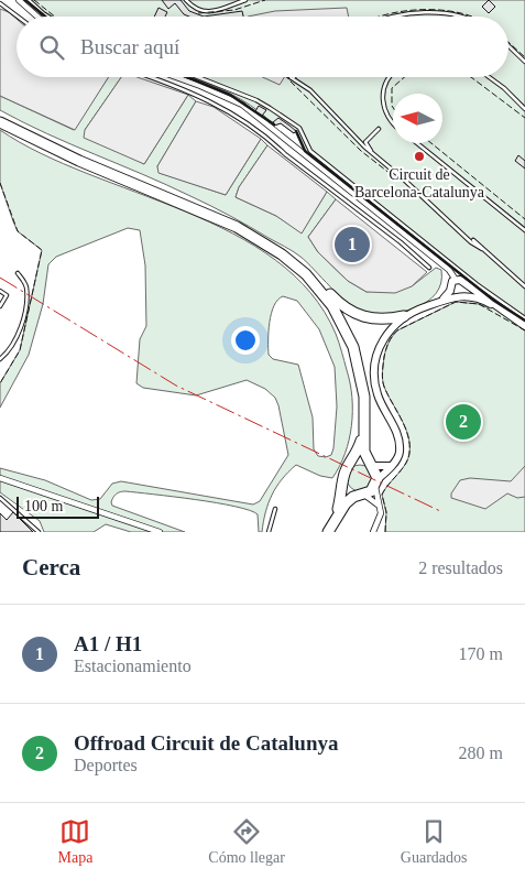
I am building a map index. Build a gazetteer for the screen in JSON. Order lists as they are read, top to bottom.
{
  "places": ["Circuit de Barcelona-Catalunya"],
  "scale_bar": "100 m",
  "north": "left",
  "page": {
    "search": "Buscar aquí",
    "pins": ["1", "2"],
    "scale": "100 m",
    "heading": ["Cerca", "2 resultados"],
    "list": [
      {
        "mark": "1",
        "name": "A1 / H1",
        "note": "Estacionamiento",
        "value": "170 m"
      },
      {
        "mark": "2",
        "name": "Offroad Circuit de Catalunya",
        "note": "Deportes",
        "value": "280 m"
      }
    ],
    "nav": ["Mapa", "Cómo llegar", "Guardados"]
  }
}
